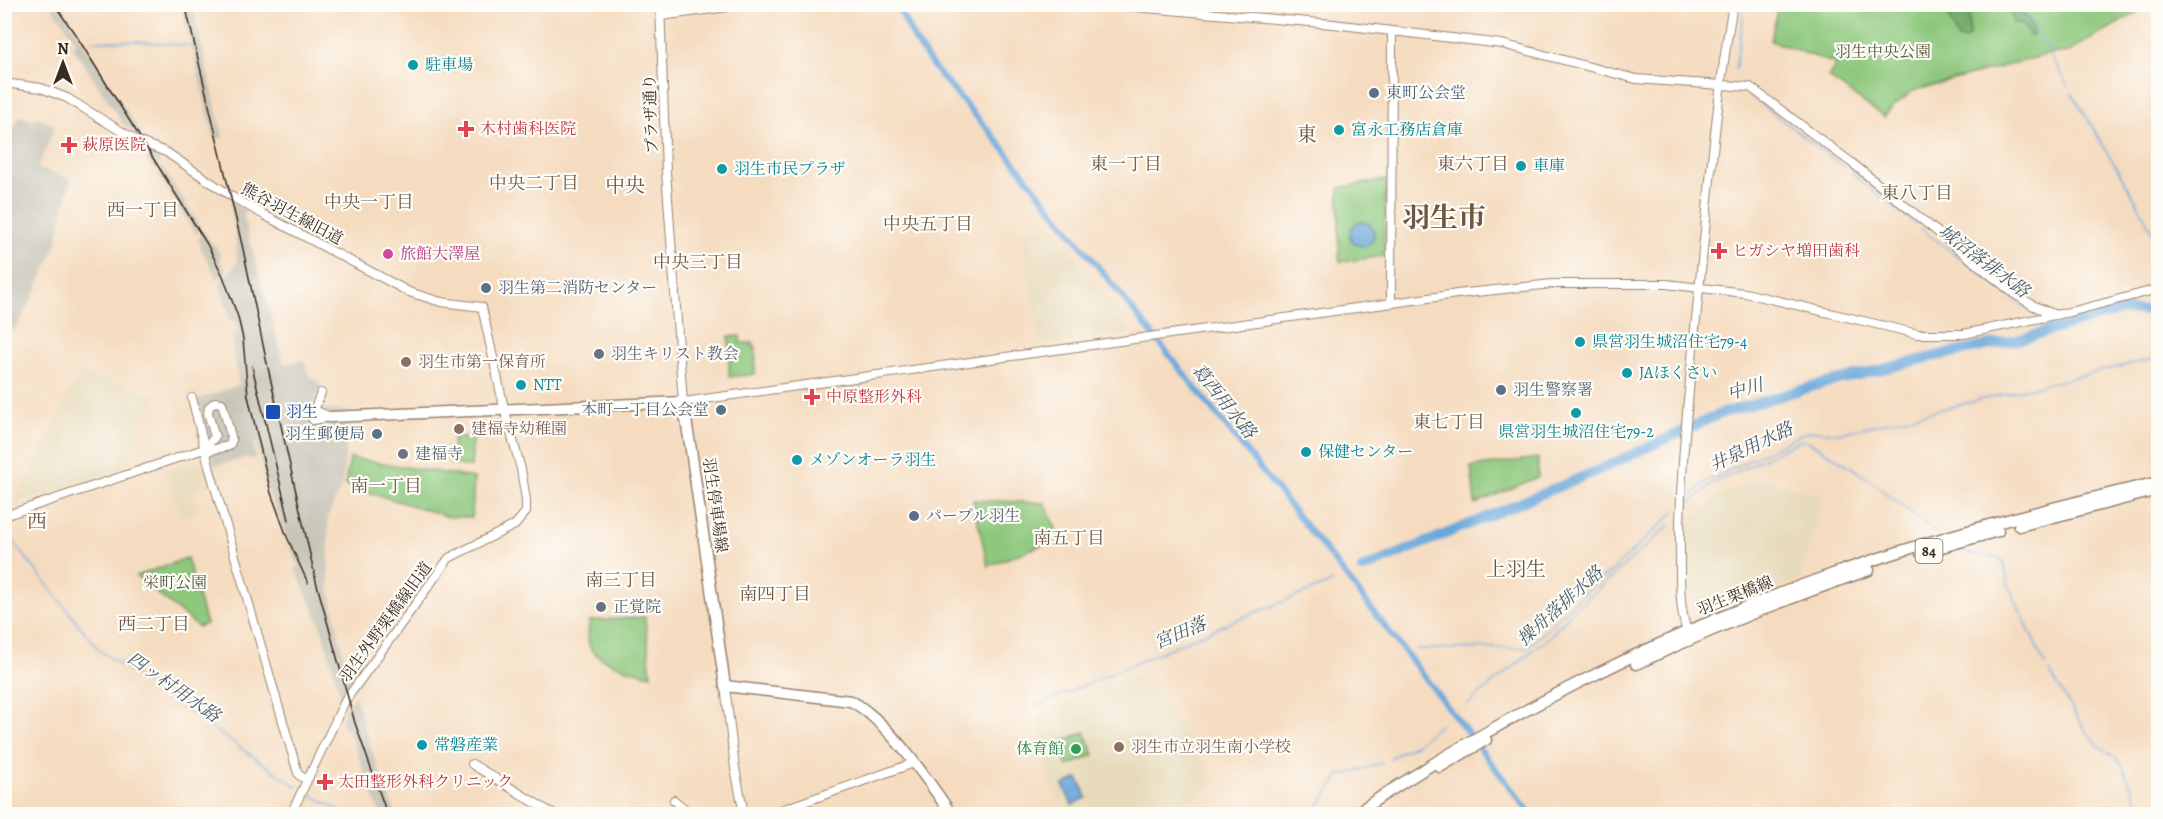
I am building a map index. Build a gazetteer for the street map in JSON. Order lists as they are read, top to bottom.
{
  "streets": {
    "main road": ["羽生停車場線", "84", "羽生栗橋線"],
    "street": ["プラザ通り", "熊谷羽生線旧道", "羽生外野栗橋線旧道"]
  },
  "crossings": [
    ["プラザ通り", "羽生停車場線"],
    ["熊谷羽生線旧道", "羽生外野栗橋線旧道"]
  ],
  "districts": [
    "東",
    "東一丁目",
    "東六丁目",
    "中央二丁目",
    "中央",
    "東八丁目",
    "中央一丁目",
    "西一丁目",
    "羽生市",
    "中央五丁目",
    "中央三丁目",
    "東七丁目",
    "南一丁目",
    "西",
    "南五丁目",
    "上羽生",
    "南三丁目",
    "南四丁目",
    "西二丁目"
  ],
  "water": [
    "城沼落排水路",
    "中川",
    "葛西用水路",
    "井泉用水路",
    "操舟落排水路",
    "宮田落",
    "四ッ村用水路"
  ],
  "parks": ["羽生中央公園", "栄町公園"],
  "places": {
    "other": [
      "駐車場",
      "東町公会堂",
      "富永工務店倉庫",
      "車庫",
      "羽生市民プラザ",
      "旅館大澤屋",
      "羽生第二消防センター",
      "県営羽生城沼住宅79-4",
      "羽生キリスト教会",
      "羽生市第一保育所",
      "JAほくさい",
      "NTT",
      "羽生警察署",
      "本町一丁目公会堂",
      "県営羽生城沼住宅79-2",
      "建福寺幼稚園",
      "羽生郵便局",
      "保健センター",
      "建福寺",
      "メゾンオーラ羽生",
      "パープル羽生",
      "正覚院",
      "常磐産業",
      "羽生市立羽生南小学校",
      "体育館"
    ],
    "health": [
      "木村歯科医院",
      "萩原医院",
      "ヒガシヤ増田歯科",
      "中原整形外科",
      "太田整形外科クリニック"
    ],
    "transit": ["羽生"]
  },
  "north": "top"
}
